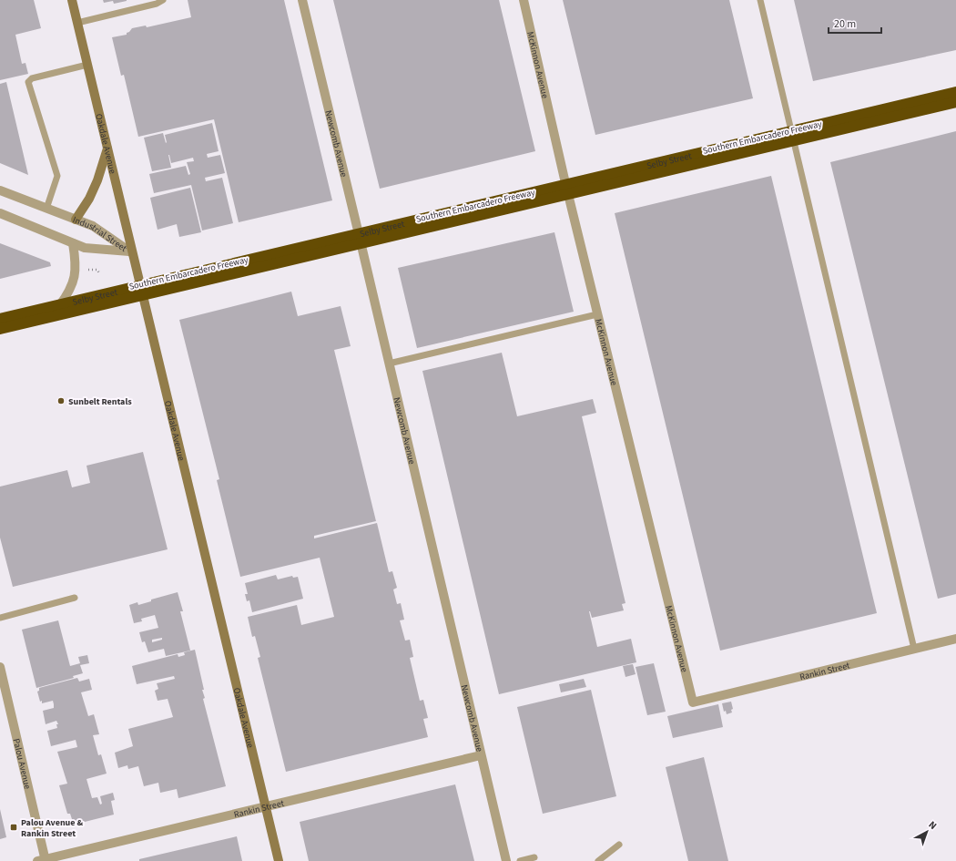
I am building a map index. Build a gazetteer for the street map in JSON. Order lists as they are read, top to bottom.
{
  "streets": {
    "highway": ["Southern Embarcadero Freeway"],
    "main road": ["Oakdale Avenue"],
    "street": [
      "McKinnon Avenue",
      "Newcomb Avenue",
      "Selby Street",
      "Industrial Street",
      "Rankin Street",
      "Palou Avenue"
    ]
  },
  "crossings": [
    ["McKinnon Avenue", "Selby Street"],
    ["McKinnon Avenue", "Rankin Street"],
    ["Southern Embarcadero Freeway", "Selby Street"],
    ["Oakdale Avenue", "Selby Street"],
    ["Oakdale Avenue", "Industrial Street"],
    ["Oakdale Avenue", "Rankin Street"],
    ["Newcomb Avenue", "Selby Street"],
    ["Newcomb Avenue", "Rankin Street"],
    ["Rankin Street", "Palou Avenue"]
  ],
  "places": {
    "other": ["Sunbelt Rentals"],
    "transit": ["Palou Avenue & Rankin Street"]
  },
  "scale_bar": "20 m",
  "north": "top right"
}
